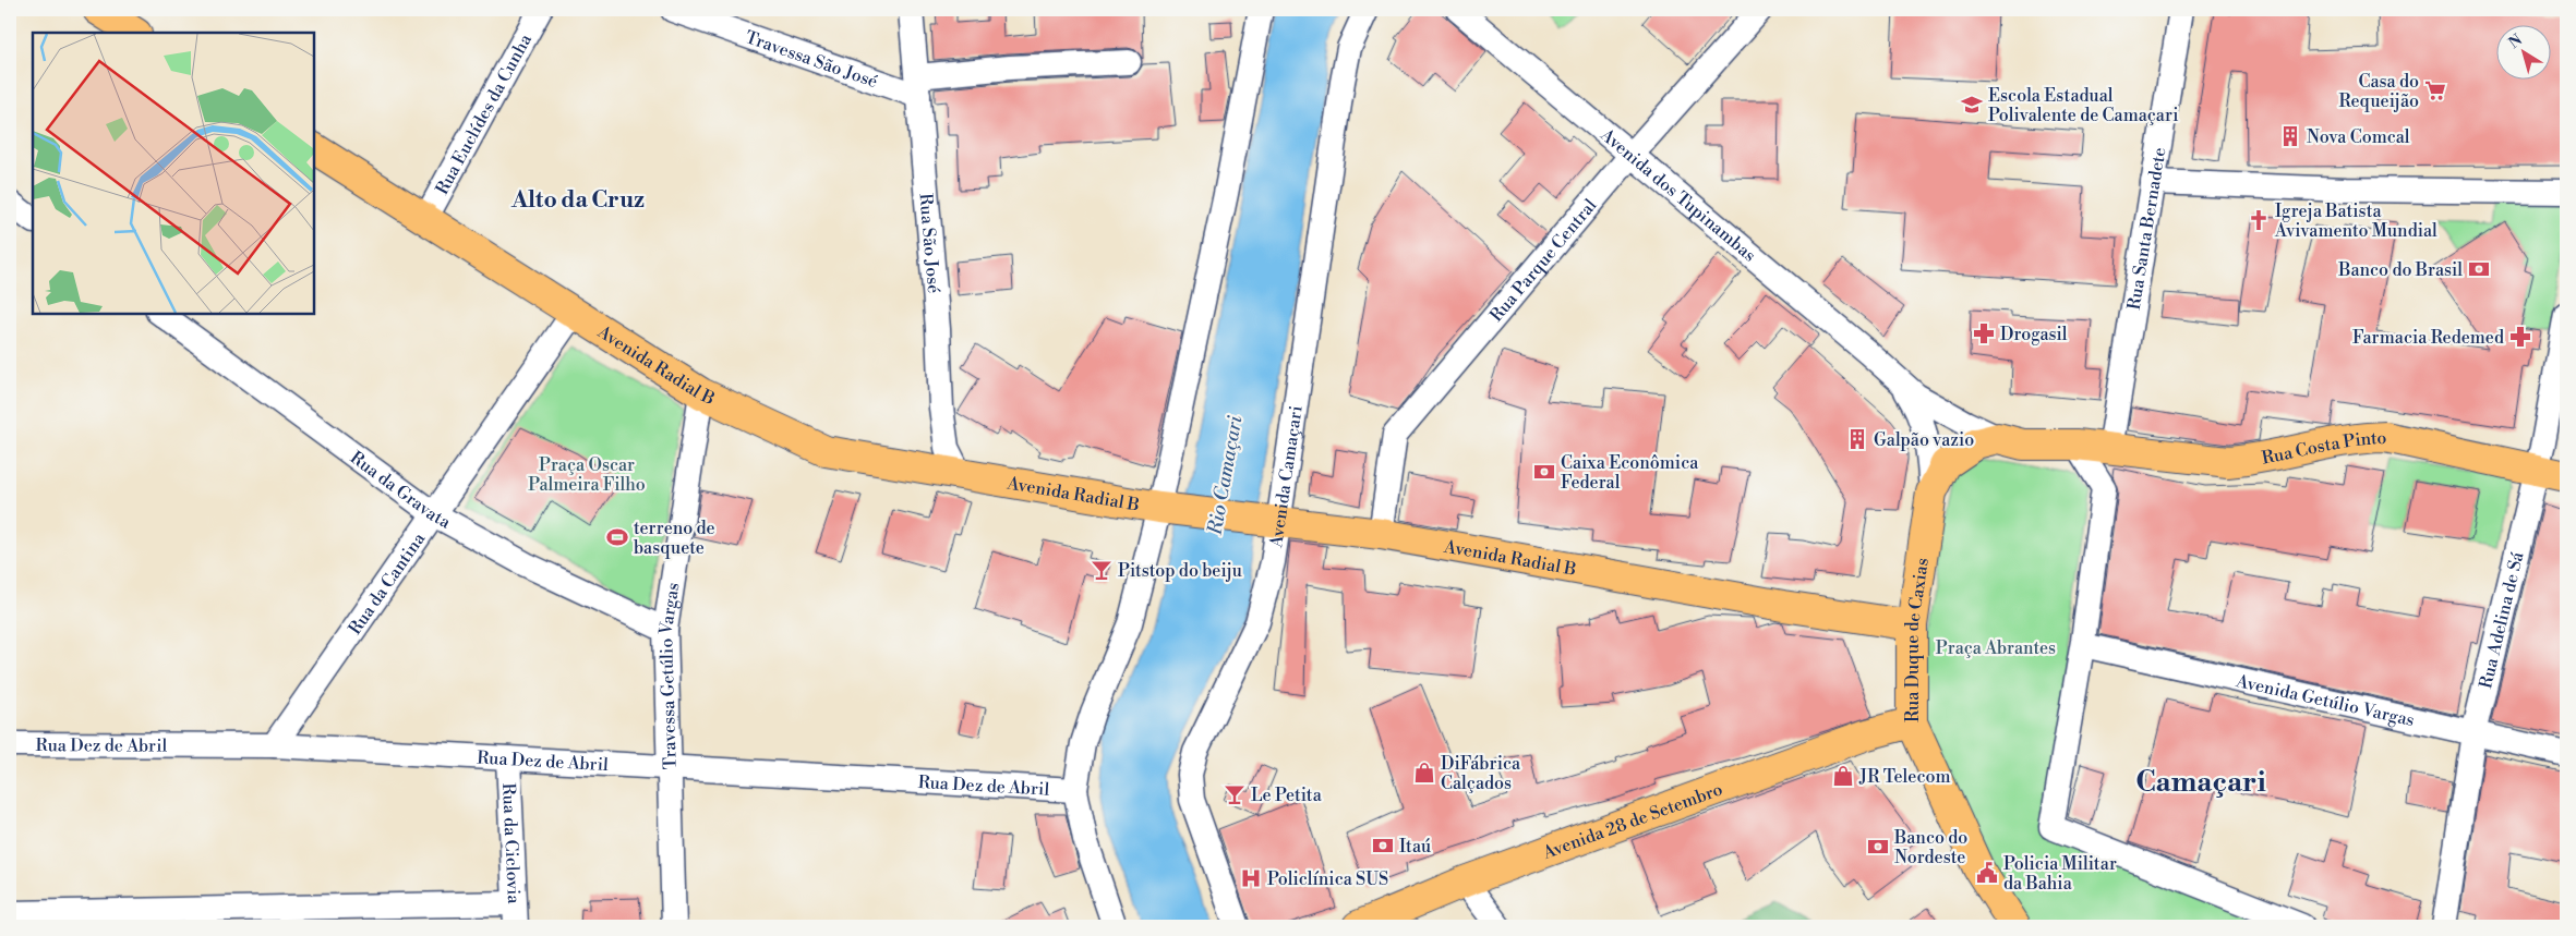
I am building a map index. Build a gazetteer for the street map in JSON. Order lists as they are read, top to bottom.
{
  "streets": {
    "main road": [
      "Avenida Radial B",
      "Rua Costa Pinto",
      "Rua Duque de Caxias",
      "Avenida 28 de Setembro"
    ],
    "street": [
      "Travessa São José",
      "Rua Euclídes da Cunha",
      "Avenida dos Tupinambas",
      "Rua Santa Bernadete",
      "Rua São José",
      "Rua Parque Central",
      "Avenida Camaçari",
      "Rua da Gravata",
      "Rua da Cantina",
      "Rua Adelina de Sá",
      "Travessa Getúlio Vargas",
      "Avenida Getúlio Vargas",
      "Rua Dez de Abril",
      "Rua da Ciclovia"
    ]
  },
  "crossings": [
    ["Travessa São José", "Rua São José"],
    ["Rua Euclídes da Cunha", "Avenida Radial B"],
    ["Avenida dos Tupinambas", "Rua Parque Central"],
    ["Avenida dos Tupinambas", "Rua Costa Pinto"],
    ["Avenida dos Tupinambas", "Rua Duque de Caxias"],
    ["Rua Santa Bernadete", "Rua Costa Pinto"],
    ["Rua São José", "Avenida Radial B"],
    ["Rua Parque Central", "Avenida Radial B"],
    ["Avenida Radial B", "Avenida Camaçari"],
    ["Avenida Radial B", "Rua da Cantina"],
    ["Avenida Radial B", "Rua Duque de Caxias"],
    ["Avenida Radial B", "Travessa Getúlio Vargas"],
    ["Rua Costa Pinto", "Rua Adelina de Sá"],
    ["Rua Costa Pinto", "Rua Duque de Caxias"],
    ["Rua da Gravata", "Rua da Cantina"],
    ["Rua da Gravata", "Travessa Getúlio Vargas"],
    ["Rua da Cantina", "Rua Dez de Abril"],
    ["Rua Adelina de Sá", "Avenida Getúlio Vargas"],
    ["Rua Duque de Caxias", "Avenida 28 de Setembro"],
    ["Travessa Getúlio Vargas", "Rua Dez de Abril"],
    ["Rua Dez de Abril", "Rua da Ciclovia"]
  ],
  "districts": ["Alto da Cruz", "Camaçari"],
  "water": ["Rio Camaçari"],
  "parks": ["Praça Oscar Palmeira Filho", "Praça Abrantes"],
  "places": {
    "supermarket": ["Casa do Requeijão"],
    "school or university": ["Escola Estadual Polivalente de Camaçari"],
    "building": ["Nova Comcal", "Galpão vazio"],
    "church": ["Igreja Batista Avivamento Mundial"],
    "bank": [
      "Banco do Brasil",
      "Caixa Econômica Federal",
      "Itaú",
      "Banco do Nordeste"
    ],
    "pharmacy": ["Drogasil", "Farmacia Redemed"],
    "sports": ["terreno de basquete"],
    "bar": ["Pitstop do beiju", "Le Petita"],
    "shop": ["DiFábrica Calçados", "JR Telecom"],
    "public building": ["Policia Militar da Bahia"],
    "hospital": ["Policlínica SUS"]
  },
  "north": "top left"
}
